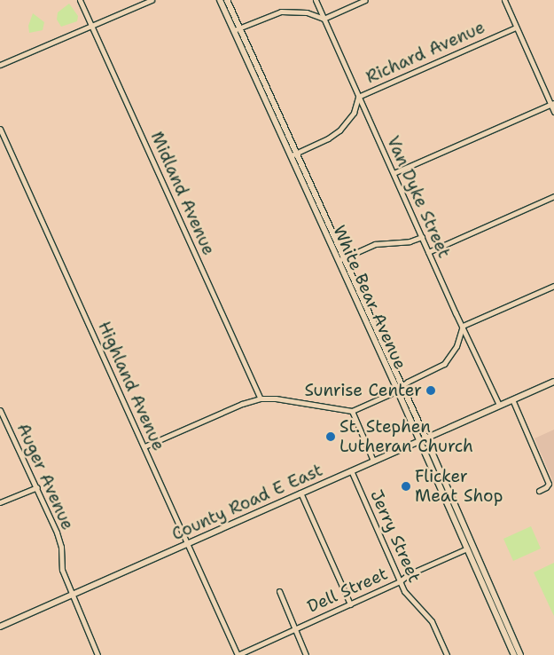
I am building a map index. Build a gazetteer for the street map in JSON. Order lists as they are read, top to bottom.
{
  "streets": {
    "main road": ["White Bear Avenue", "County Road E East"],
    "street": [
      "Richard Avenue",
      "Midland Avenue",
      "Van Dyke Street",
      "Highland Avenue",
      "Auger Avenue",
      "Jerry Street",
      "Dell Street"
    ]
  },
  "crossings": [
    ["Richard Avenue", "Van Dyke Street"],
    ["Richard Avenue", "White Bear Avenue"],
    ["Van Dyke Street", "County Road E East"],
    ["White Bear Avenue", "County Road E East"],
    ["White Bear Avenue", "Dell Street"],
    ["Highland Avenue", "County Road E East"],
    ["Highland Avenue", "Dell Street"],
    ["Auger Avenue", "County Road E East"],
    ["County Road E East", "Jerry Street"],
    ["Jerry Street", "Dell Street"]
  ],
  "places": ["Sunrise Center", "St. Stephen Lutheran Church", "Flicker Meat Shop"]
}
